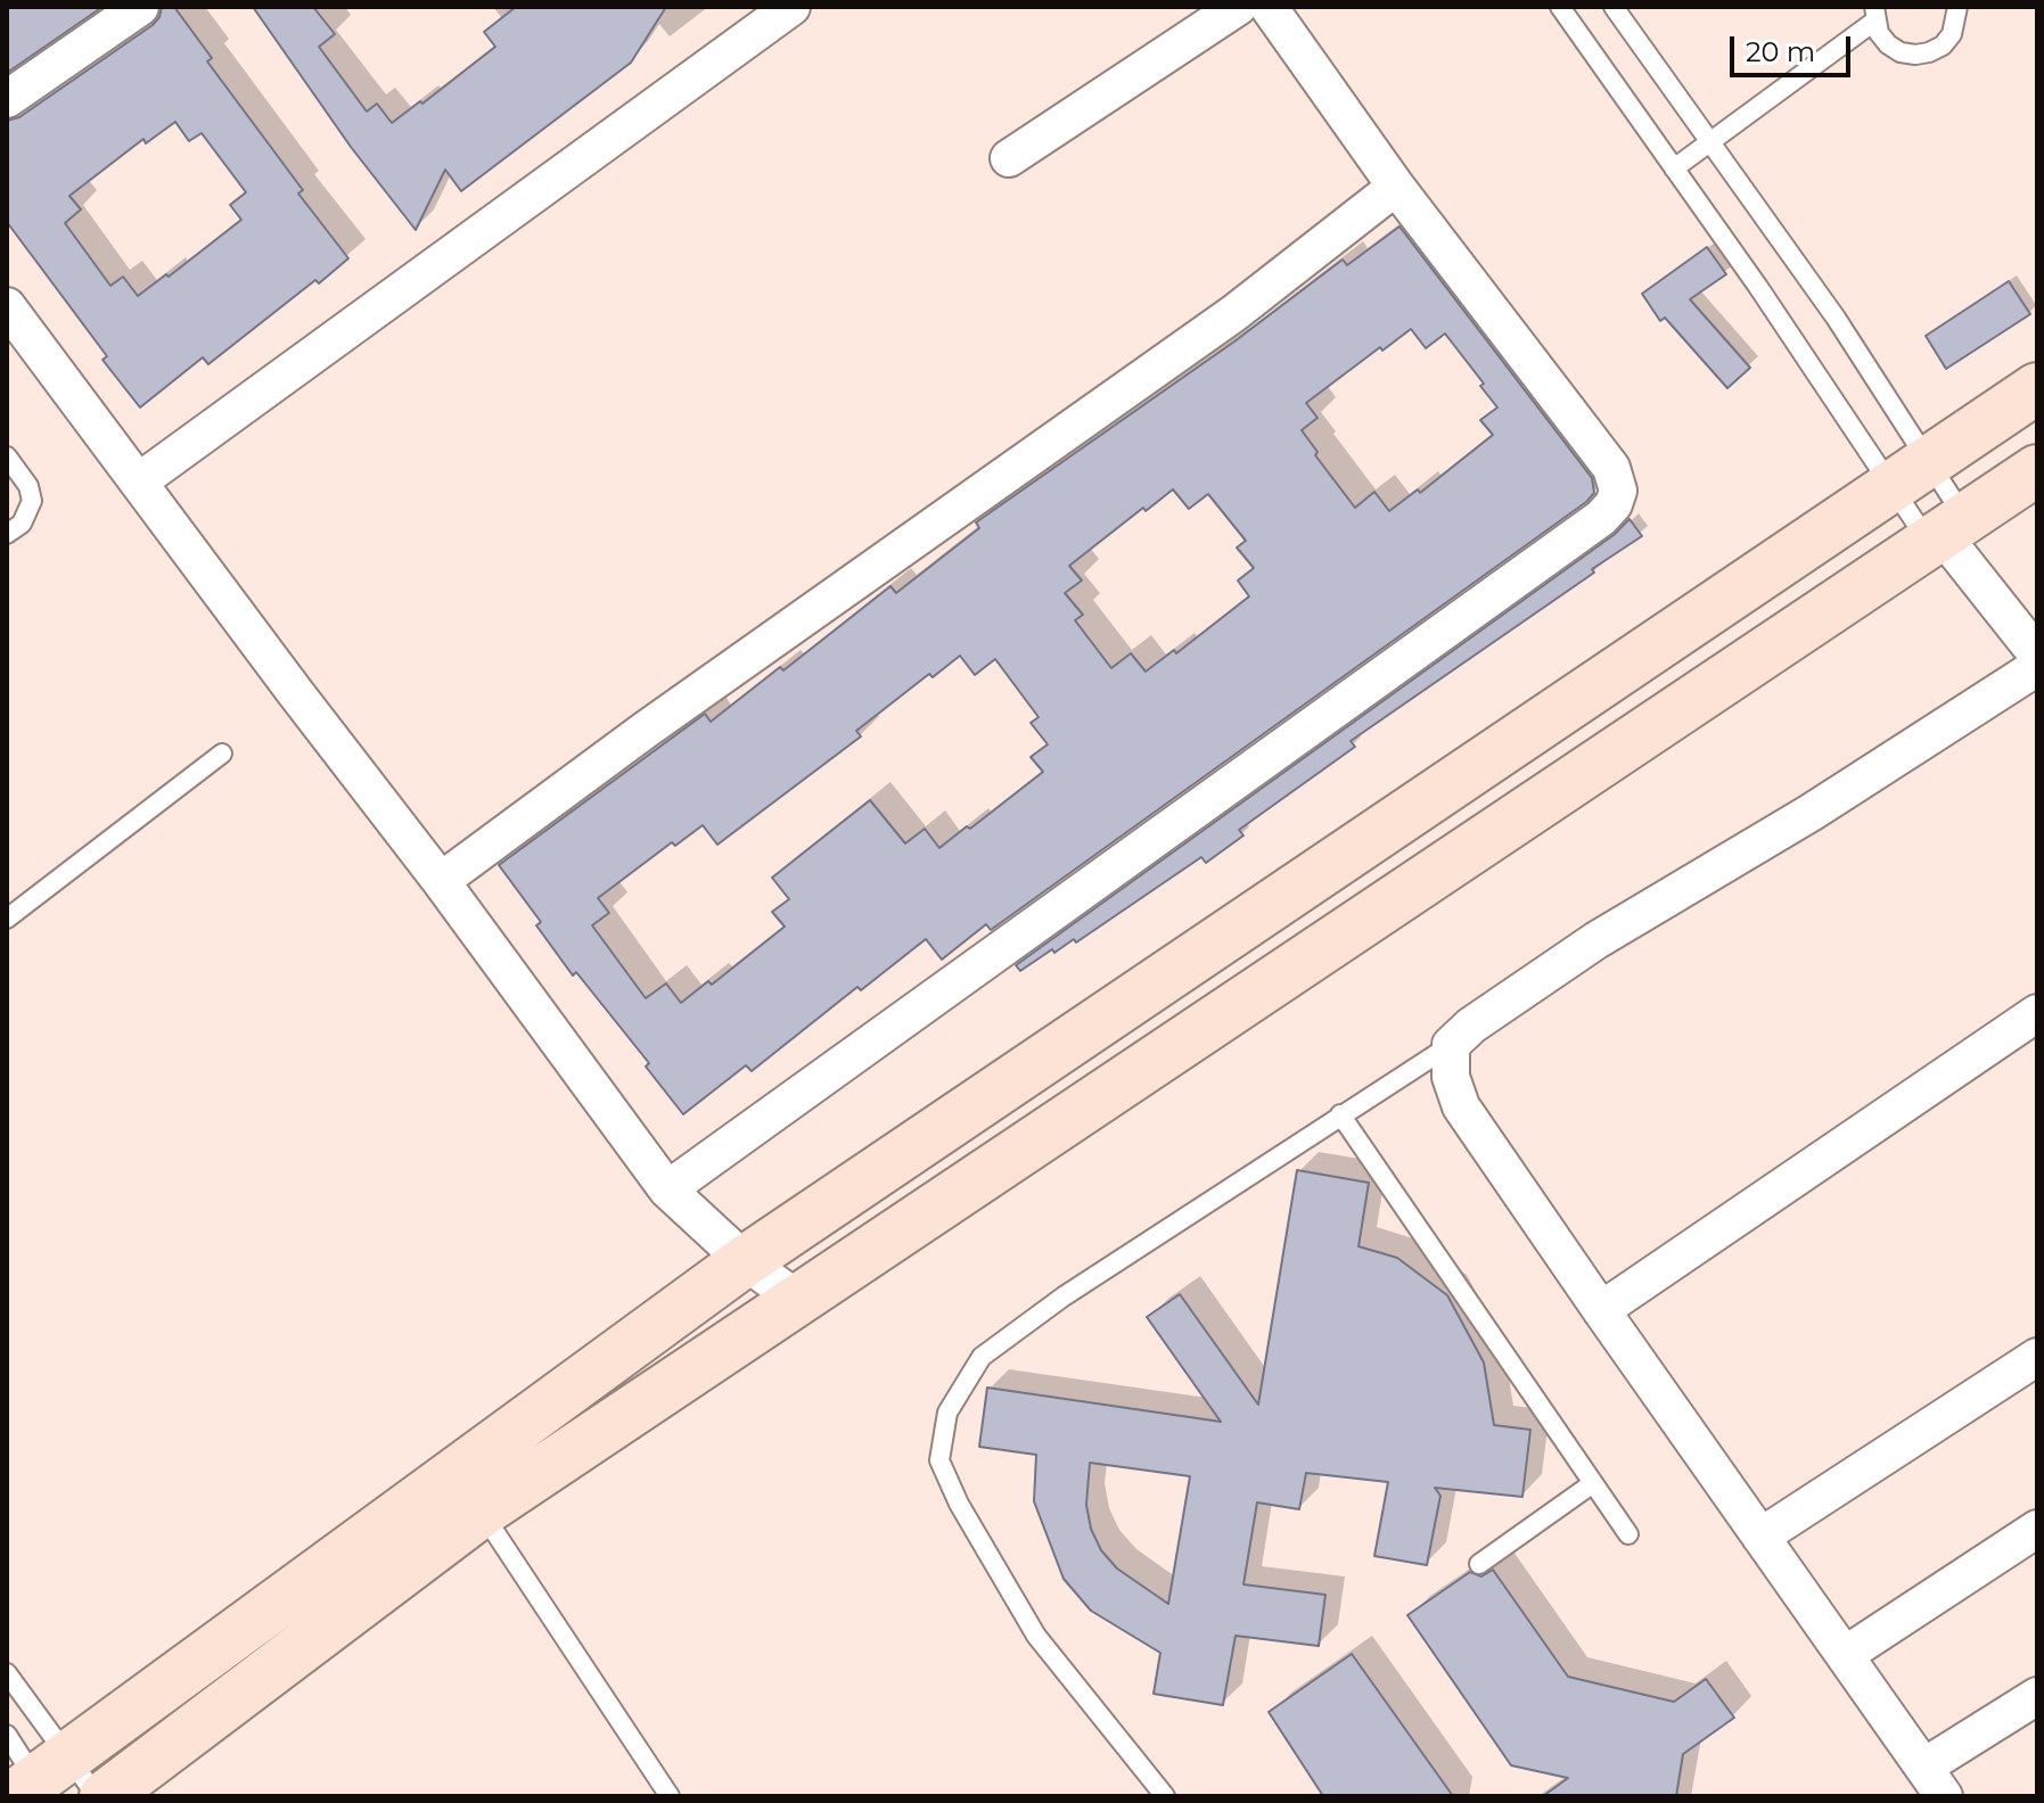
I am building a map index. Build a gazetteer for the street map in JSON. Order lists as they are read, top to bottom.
{
  "scale_bar": "20 m"
}
